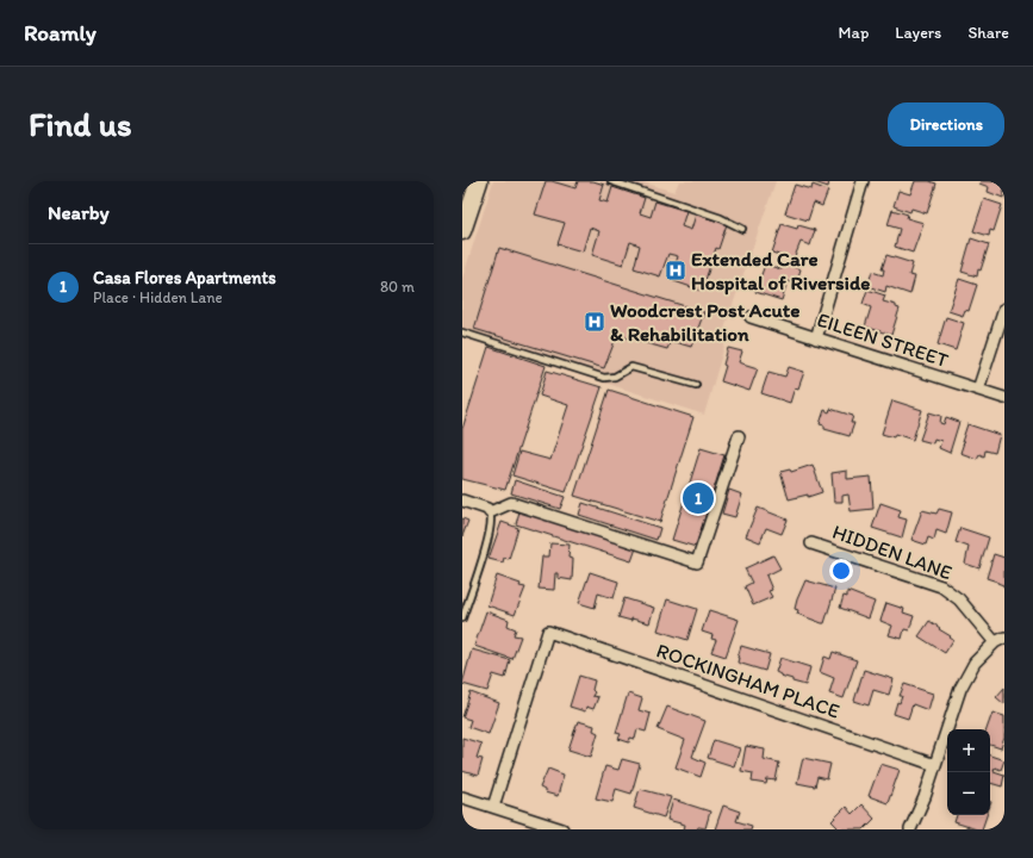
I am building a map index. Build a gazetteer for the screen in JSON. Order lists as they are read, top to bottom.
{
  "streets": {
    "street": ["EILEEN STREET", "HIDDEN LANE", "ROCKINGHAM PLACE"]
  },
  "places": {
    "hospital": ["Extended Care Hospital of Riverside", "Woodcrest Post Acute & Rehabilitation"]
  },
  "page": {
    "header": "Roamly",
    "nav": ["Map", "Layers", "Share"],
    "buttons": "Directions",
    "title": "Find us",
    "heading": "Nearby",
    "list": [
      {
        "mark": "1",
        "name": "Casa Flores Apartments",
        "note": "Place · Hidden Lane",
        "value": "80 m"
      }
    ],
    "pins": "1",
    "map_buttons": ["+", "−"]
  }
}
